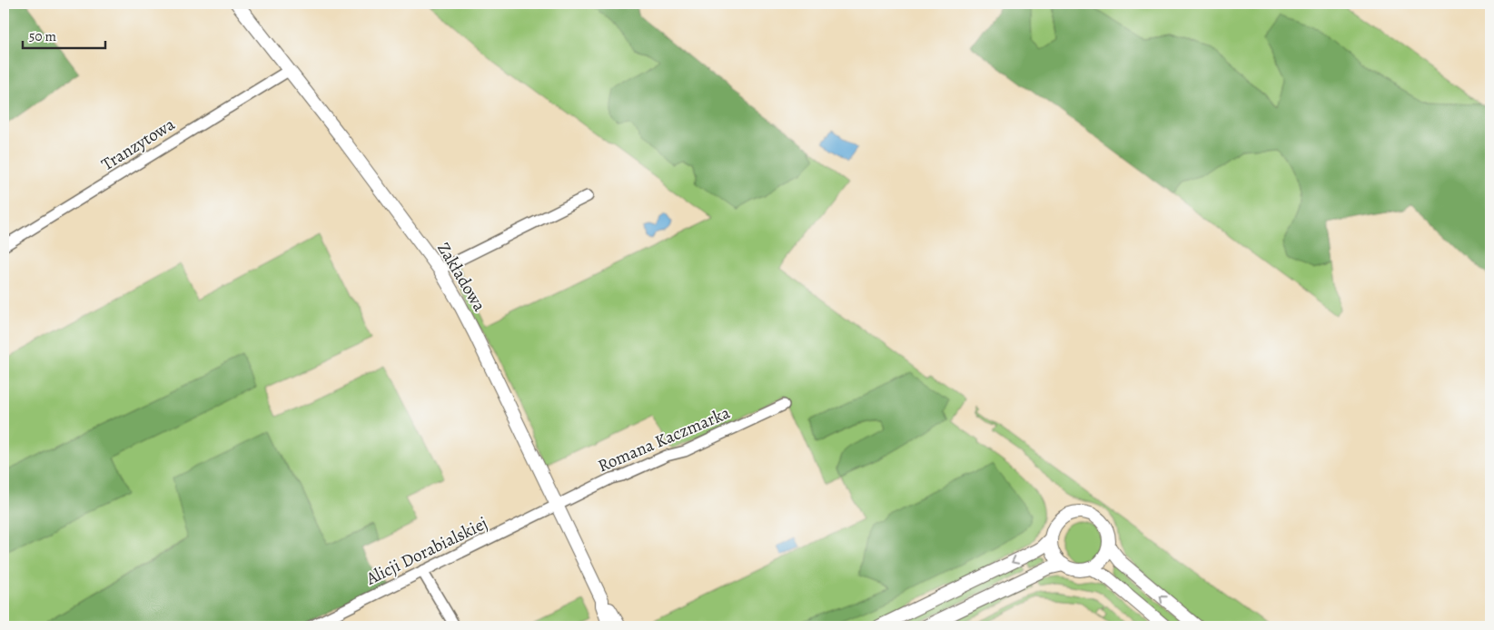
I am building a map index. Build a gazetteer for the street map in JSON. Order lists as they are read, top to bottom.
{
  "streets": {
    "street": [
      "Tranzytowa",
      "Zakładowa",
      "Romana Kaczmarka",
      "Alicji Dorabialskiej"
    ]
  },
  "crossings": [
    ["Tranzytowa", "Zakładowa"],
    ["Zakładowa", "Romana Kaczmarka"],
    ["Zakładowa", "Alicji Dorabialskiej"],
    ["Romana Kaczmarka", "Alicji Dorabialskiej"]
  ],
  "scale_bar": "50 m"
}
